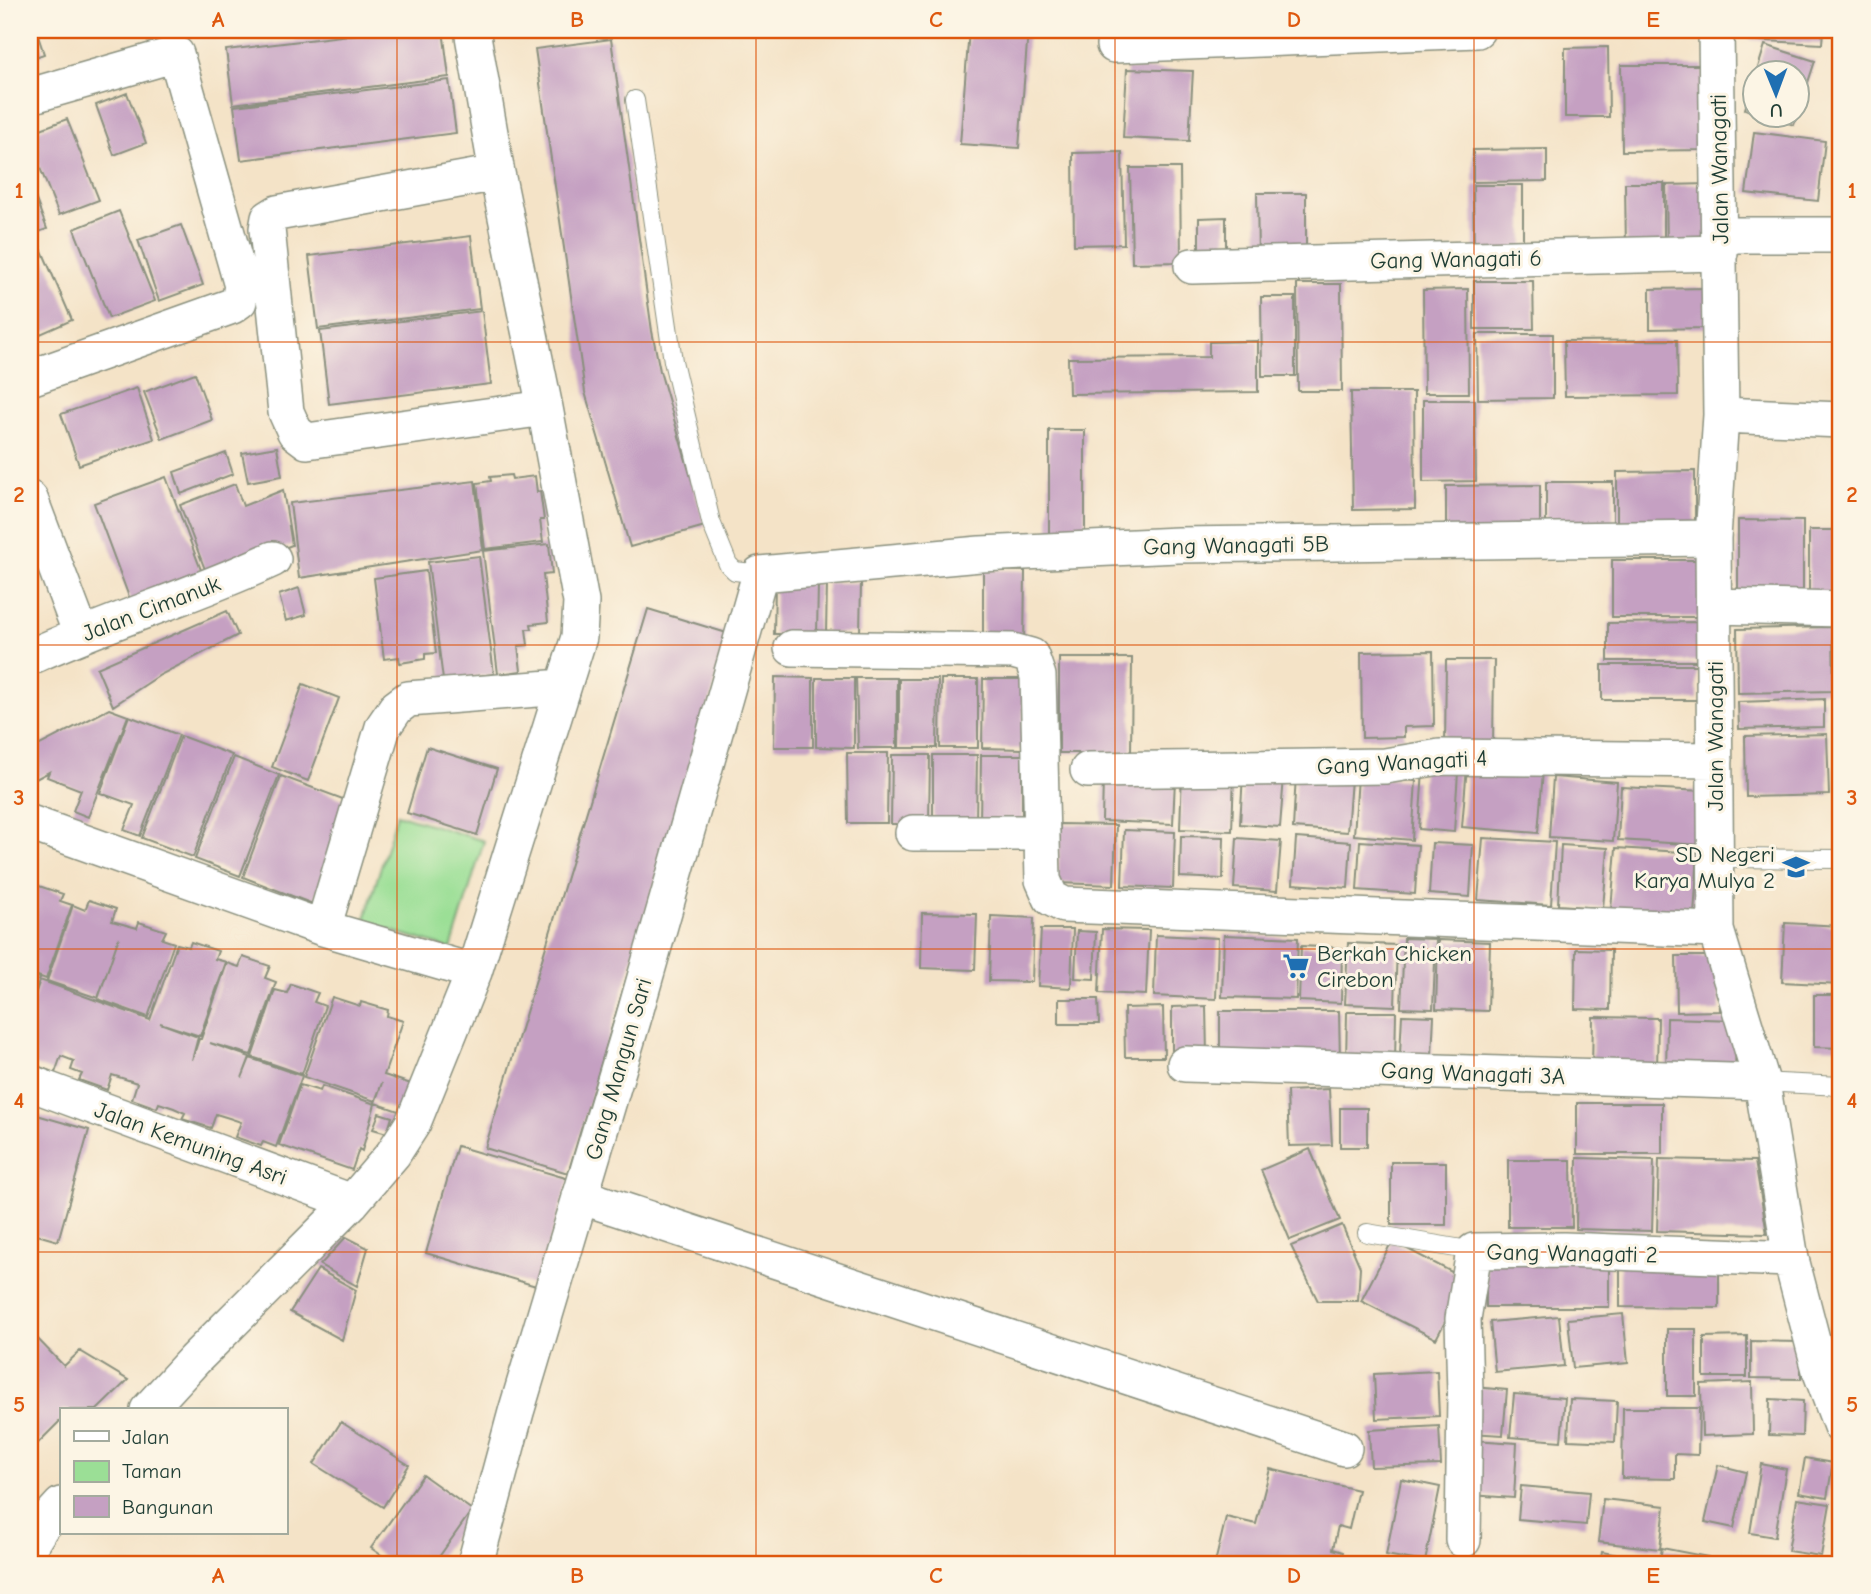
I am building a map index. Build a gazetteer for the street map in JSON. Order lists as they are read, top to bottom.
{
  "streets": {
    "street": [
      "Jalan Wanagati",
      "Gang Wanagati 6",
      "Gang Wanagati 5B",
      "Jalan Cimanuk",
      "Gang Wanagati 4",
      "Gang Mangun Sari",
      "Gang Wanagati 3A",
      "Jalan Kemuning Asri",
      "Gang Wanagati 2"
    ]
  },
  "crossings": [
    ["Jalan Wanagati", "Gang Wanagati 6"],
    ["Jalan Wanagati", "Gang Wanagati 5B"],
    ["Jalan Wanagati", "Gang Wanagati 4"],
    ["Jalan Wanagati", "Gang Wanagati 3A"],
    ["Jalan Wanagati", "Gang Wanagati 2"],
    ["Gang Wanagati 5B", "Gang Mangun Sari"]
  ],
  "places": {
    "school or university": ["SD Negeri Karya Mulya 2"],
    "supermarket": ["Berkah Chicken Cirebon"]
  },
  "legend": ["Jalan", "Taman", "Bangunan"],
  "north": "bottom",
  "grid": {
    "columns": [
      "A",
      "B",
      "C",
      "D",
      "E"
    ],
    "rows": [
      "1",
      "2",
      "3",
      "4",
      "5"
    ]
  }
}
